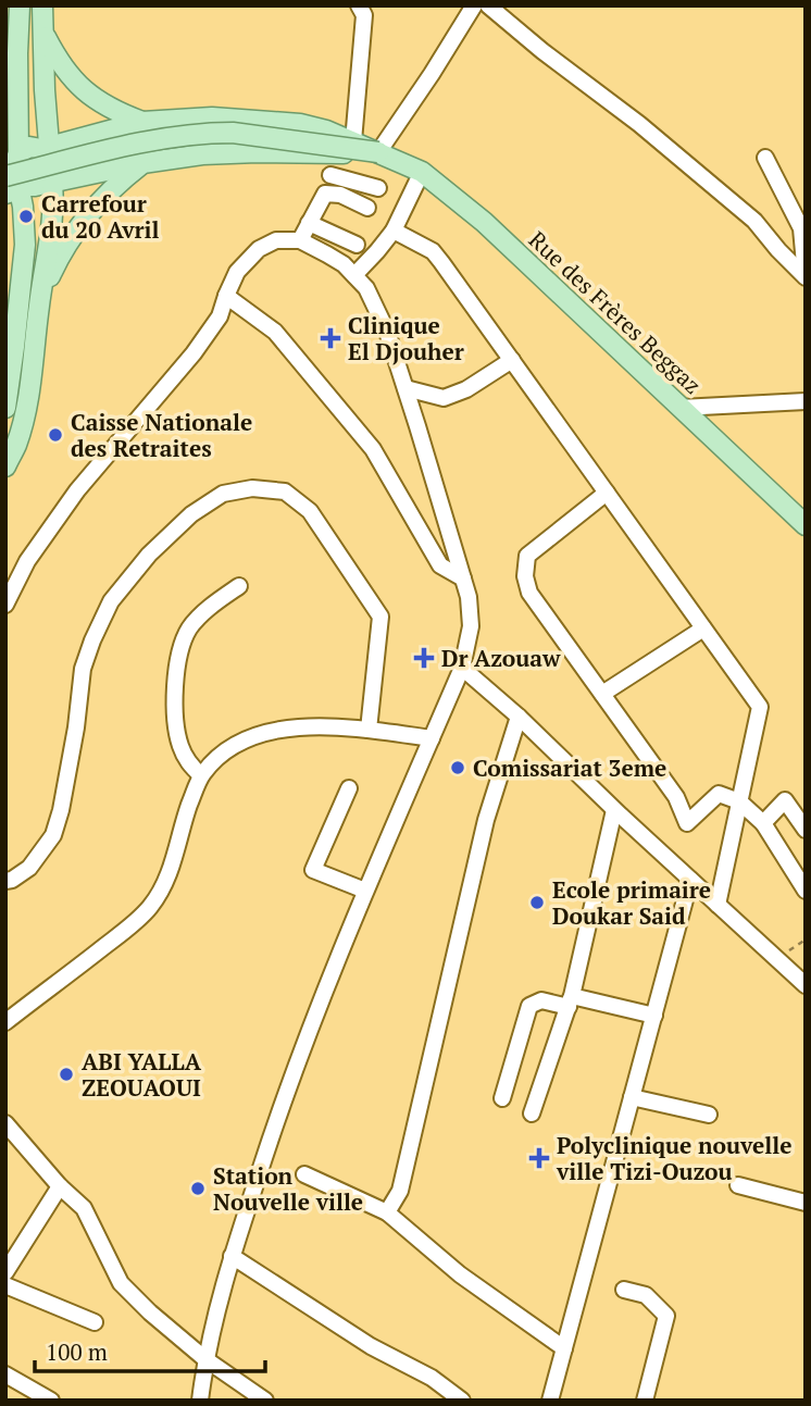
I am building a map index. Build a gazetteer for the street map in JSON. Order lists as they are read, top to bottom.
{
  "streets": {
    "main road": ["Rue des Frères Beggaz"]
  },
  "places": {
    "other": [
      "Carrefour du 20 Avril",
      "Caisse Nationale des Retraites",
      "Comissariat 3eme",
      "Ecole primaire Doukar Said",
      "ABI YALLA ZEOUAOUI",
      "Station Nouvelle ville"
    ],
    "health": ["Clinique El Djouher", "Dr Azouaw", "Polyclinique nouvelle ville Tizi-Ouzou"]
  },
  "scale_bar": "100 m"
}
